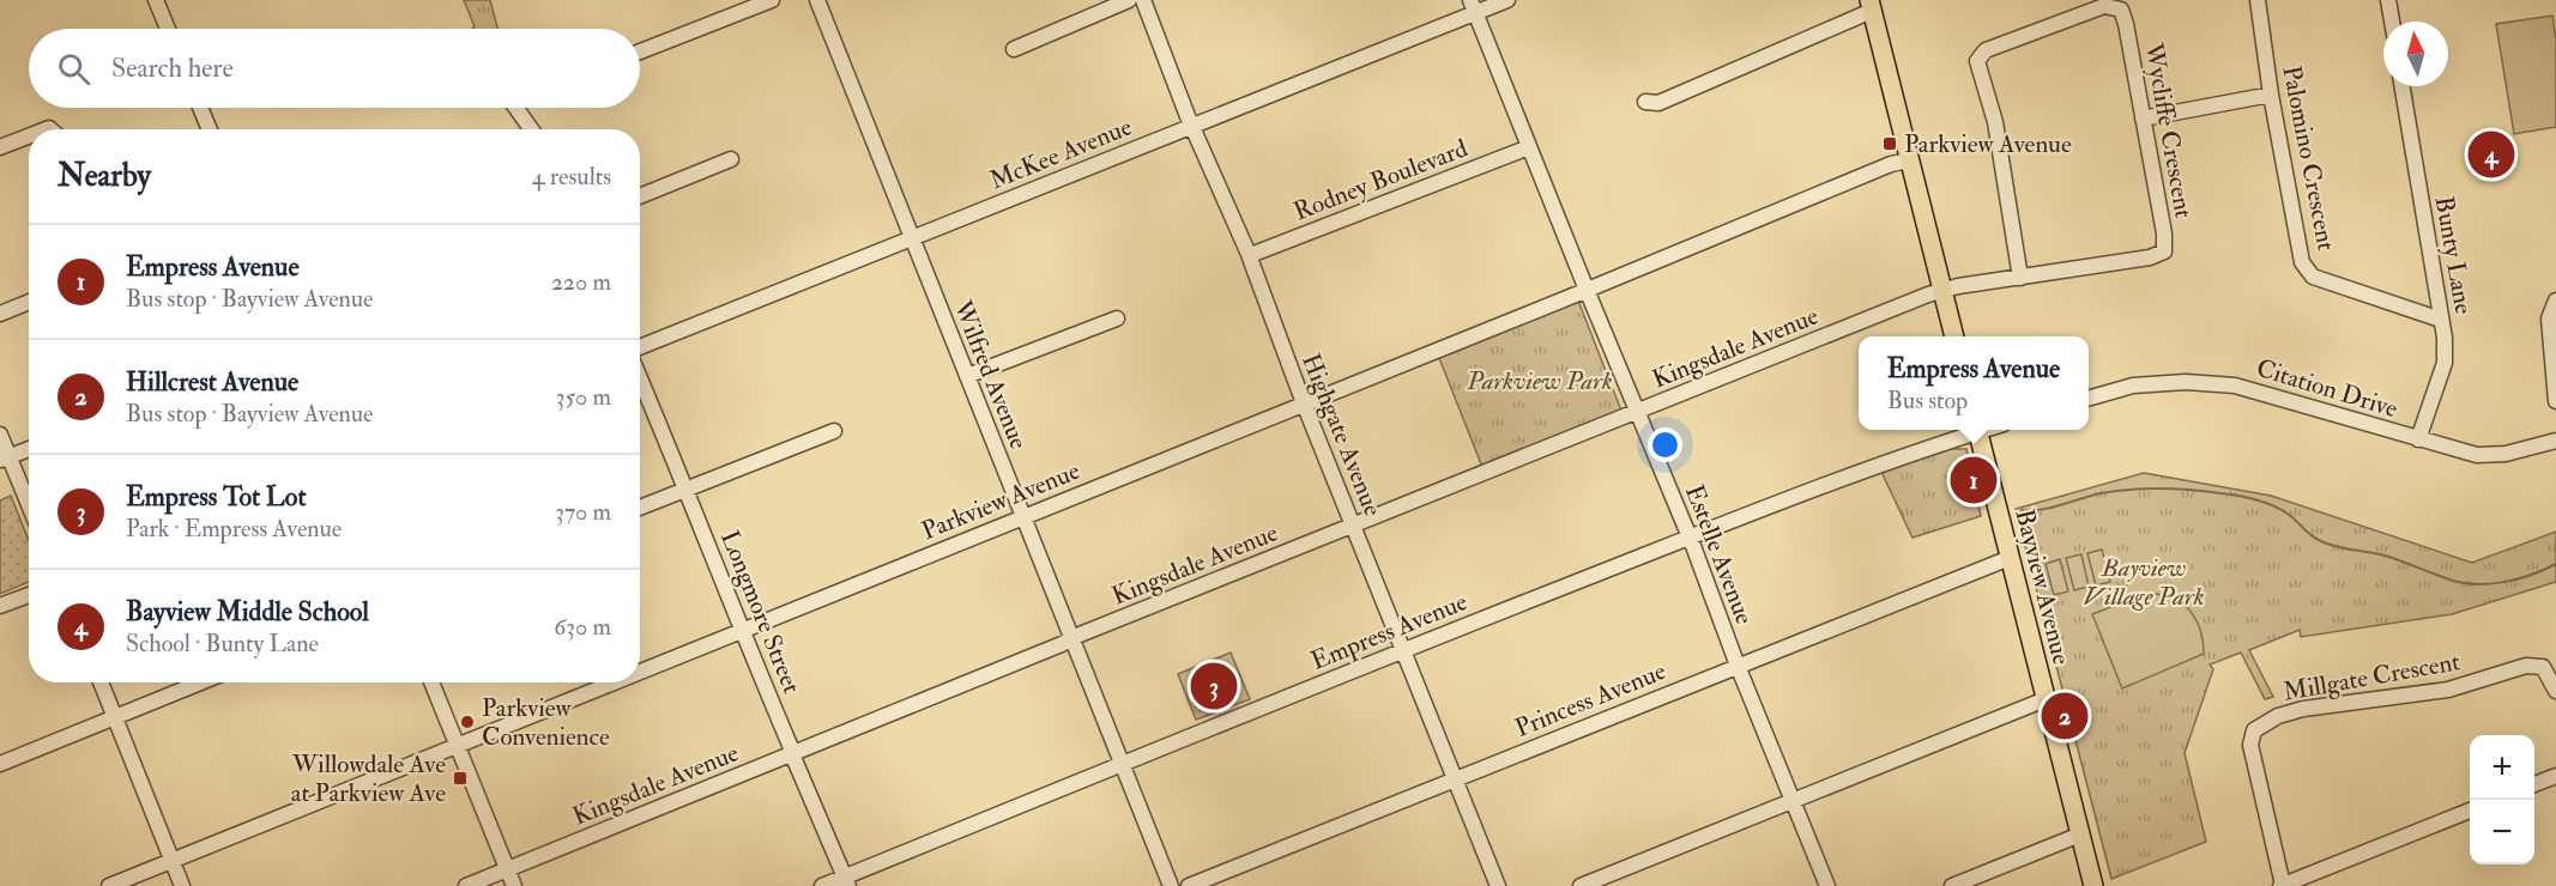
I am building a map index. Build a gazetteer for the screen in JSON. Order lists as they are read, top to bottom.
{
  "streets": {
    "main road": ["Bayview Avenue"],
    "street": [
      "Wycliffe Crescent",
      "McKee Avenue",
      "Palomino Crescent",
      "Rodney Boulevard",
      "Bunty Lane",
      "Kingsdale Avenue",
      "Wilfred Avenue",
      "Citation Drive",
      "Highgate Avenue",
      "Parkview Avenue",
      "Estelle Avenue",
      "Longmore Street",
      "Empress Avenue",
      "Millgate Crescent",
      "Princess Avenue"
    ]
  },
  "crossings": [
    ["Wycliffe Crescent", "Kingsdale Avenue"],
    ["McKee Avenue", "Wilfred Avenue"],
    ["McKee Avenue", "Highgate Avenue"],
    ["McKee Avenue", "Estelle Avenue"],
    ["Palomino Crescent", "Bunty Lane"],
    ["Rodney Boulevard", "Highgate Avenue"],
    ["Rodney Boulevard", "Estelle Avenue"],
    ["Bunty Lane", "Citation Drive"],
    ["Kingsdale Avenue", "Wilfred Avenue"],
    ["Kingsdale Avenue", "Highgate Avenue"],
    ["Kingsdale Avenue", "Estelle Avenue"],
    ["Kingsdale Avenue", "Longmore Street"],
    ["Wilfred Avenue", "Parkview Avenue"],
    ["Wilfred Avenue", "Empress Avenue"],
    ["Highgate Avenue", "Parkview Avenue"],
    ["Highgate Avenue", "Empress Avenue"],
    ["Highgate Avenue", "Princess Avenue"],
    ["Parkview Avenue", "Estelle Avenue"],
    ["Parkview Avenue", "Longmore Street"],
    ["Estelle Avenue", "Empress Avenue"],
    ["Estelle Avenue", "Princess Avenue"],
    ["Bayview Avenue", "Princess Avenue"],
    ["Longmore Street", "Empress Avenue"]
  ],
  "parks": ["Parkview Park", "Bayview Village Park"],
  "places": {
    "transit": ["Parkview Avenue", "Willowdale Ave at Parkview Ave"],
    "other": ["Parkview Convenience"]
  },
  "north": "top",
  "page": {
    "search": "Search here",
    "pins": [
      "4",
      "1",
      "3",
      "2"
    ],
    "heading": ["Nearby", "4 results"],
    "list": [
      {
        "mark": "1",
        "name": "Empress Avenue",
        "note": "Bus stop · Bayview Avenue",
        "value": "220 m"
      },
      {
        "mark": "2",
        "name": "Hillcrest Avenue",
        "note": "Bus stop · Bayview Avenue",
        "value": "350 m"
      },
      {
        "mark": "3",
        "name": "Empress Tot Lot",
        "note": "Park · Empress Avenue",
        "value": "370 m"
      },
      {
        "mark": "4",
        "name": "Bayview Middle School",
        "note": "School · Bunty Lane",
        "value": "630 m"
      }
    ],
    "popup": ["Empress Avenue", "Bus stop"],
    "map_buttons": ["+", "−"]
  }
}
